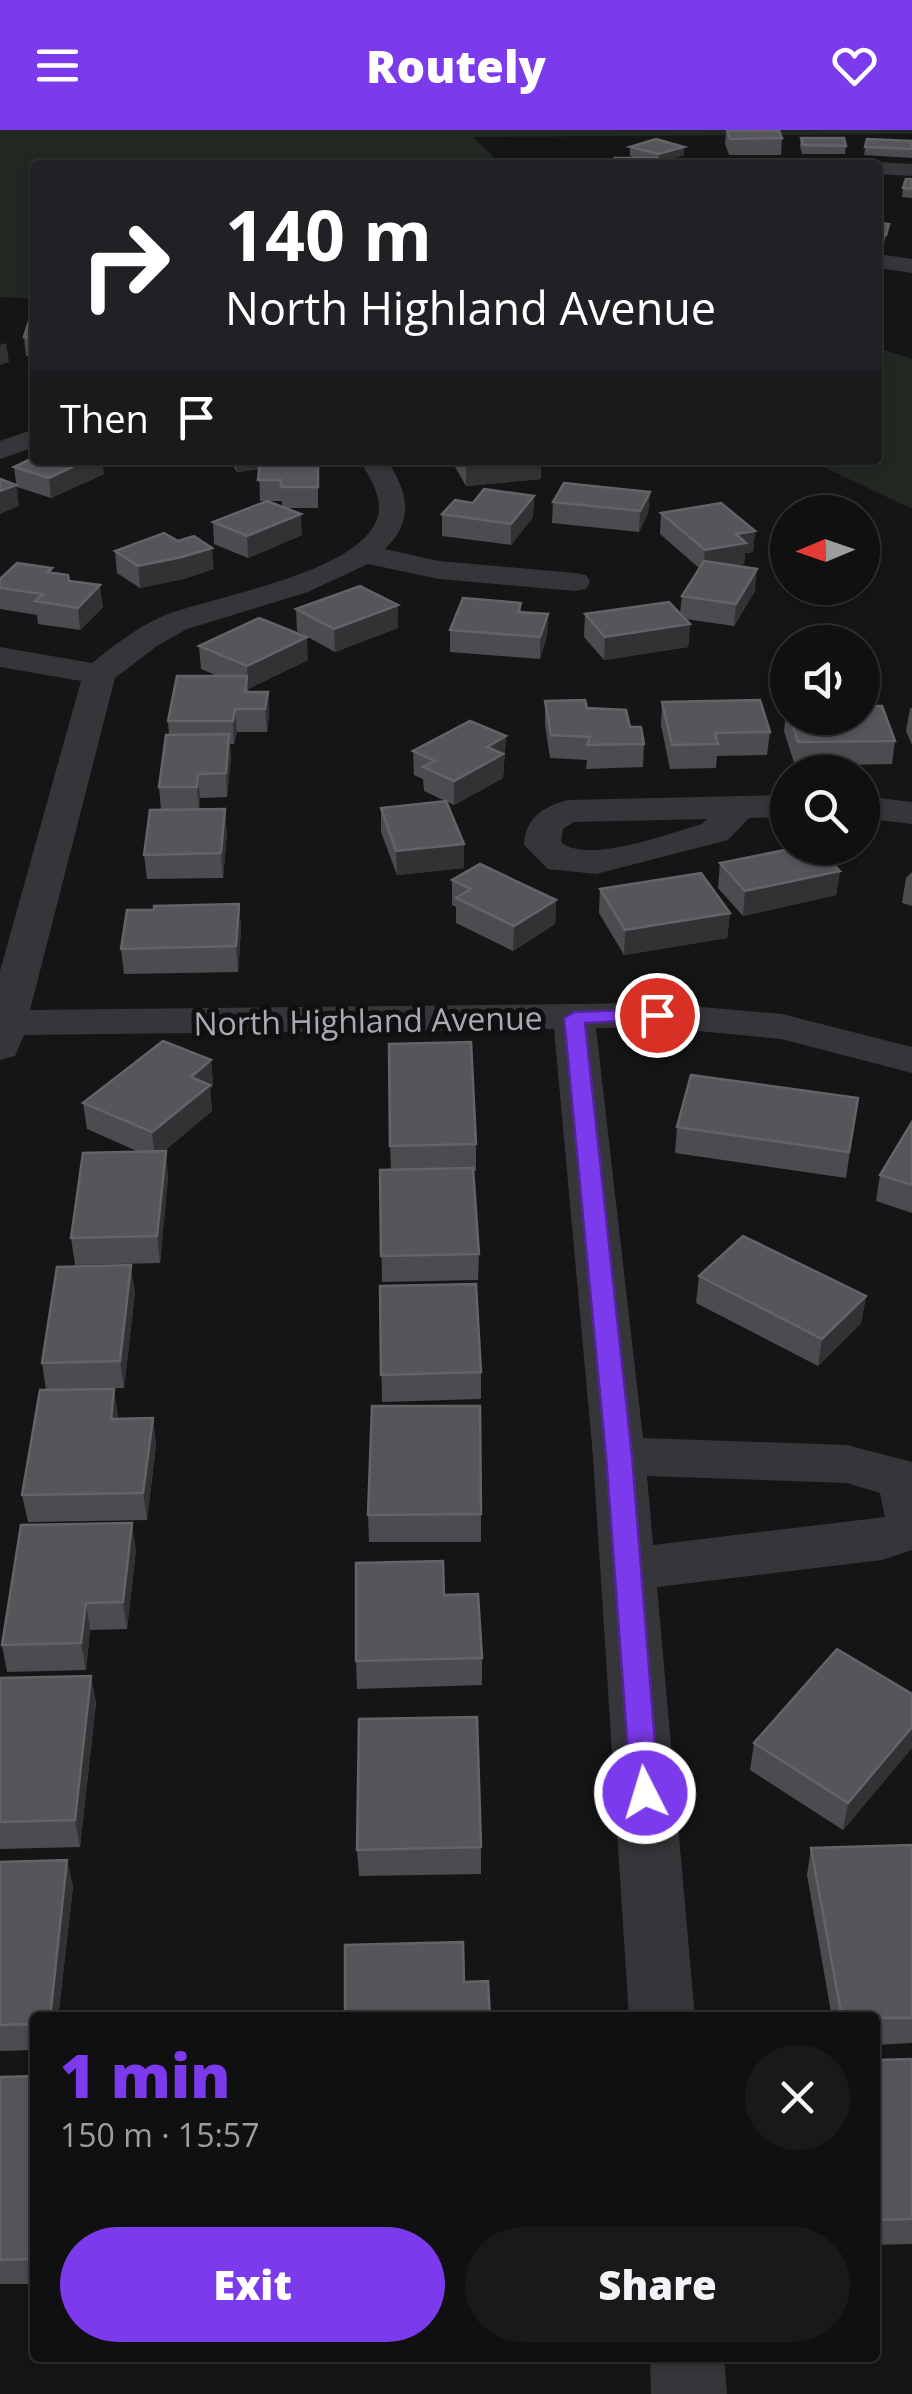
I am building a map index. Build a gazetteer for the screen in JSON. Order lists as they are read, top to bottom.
{
  "streets": {
    "street": ["North Highland Avenue"]
  },
  "north": "left",
  "page": {
    "header": "Routely",
    "turn": ["140 m", "North Highland Avenue"],
    "then": "Then",
    "heading": ["1 min", "150 m · 15:57"],
    "buttons": ["Exit", "Share"]
  }
}
